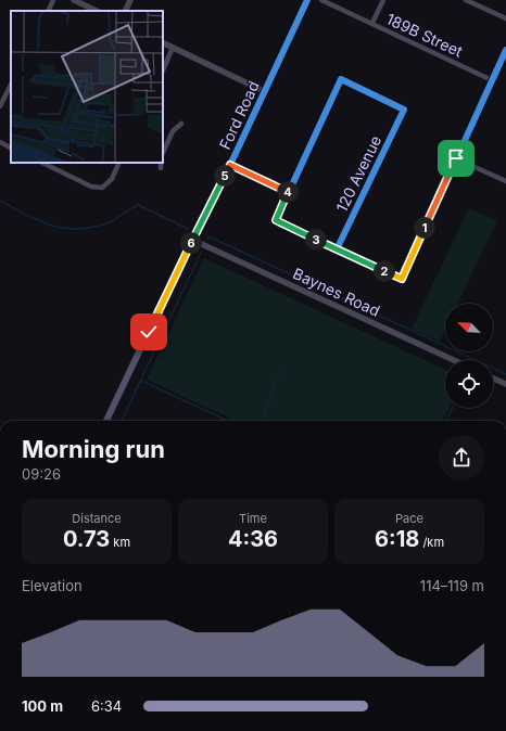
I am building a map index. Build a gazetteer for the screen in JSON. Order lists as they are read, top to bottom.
{
  "streets": {
    "main road": ["Ford Road"],
    "street": ["189B Street", "120 Avenue", "Baynes Road"]
  },
  "crossings": [
    ["Ford Road", "Baynes Road"]
  ],
  "north": "top left",
  "page": {
    "pins": [
      "5",
      "4",
      "1",
      "3",
      "6",
      "2"
    ],
    "heading": ["Morning run", "09:26"],
    "stats": [
      ["Distance", "0.73 km"],
      ["Time", "4:36"],
      ["Pace", "6:18 /km"]
    ],
    "chart": ["Elevation", "114–119 m"],
    "list": [
      {
        "name": "100 m",
        "note": "6:34"
      }
    ]
  }
}
